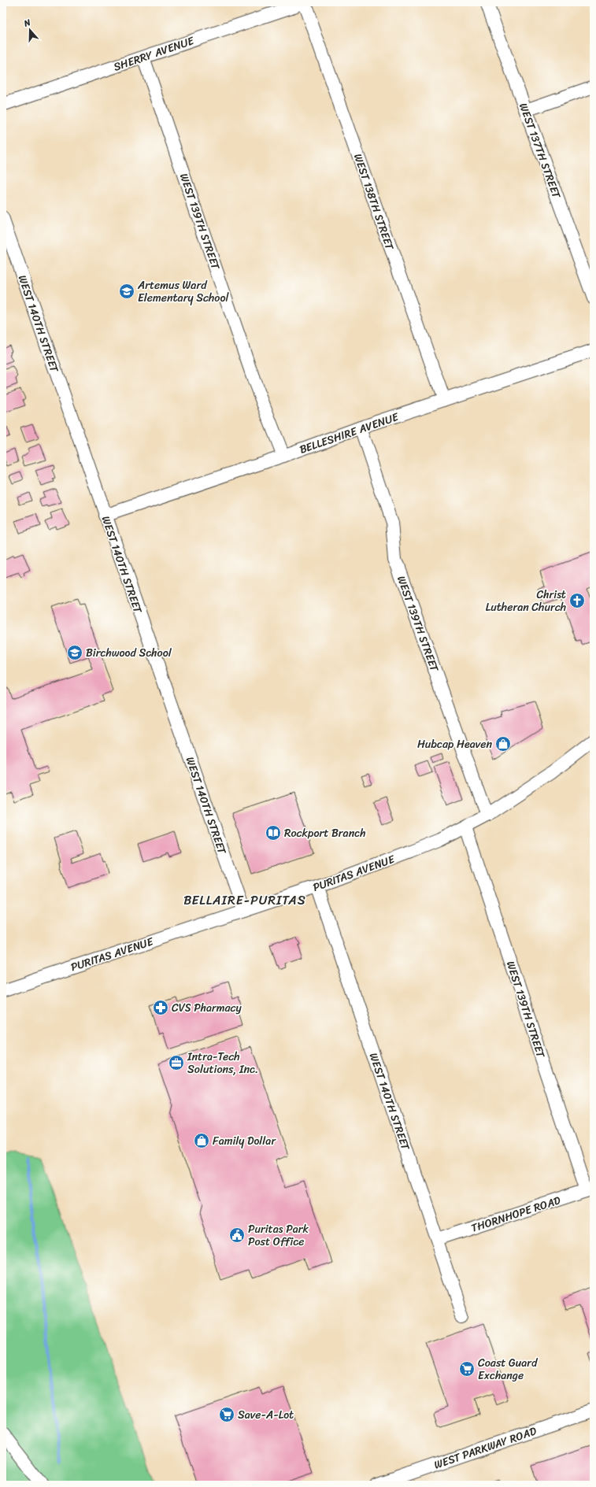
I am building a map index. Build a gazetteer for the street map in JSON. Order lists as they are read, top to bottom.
{
  "streets": {
    "street": [
      "SHERRY AVENUE",
      "WEST 137TH STREET",
      "WEST 138TH STREET",
      "WEST 139TH STREET",
      "WEST 140TH STREET",
      "BELLESHIRE AVENUE",
      "PURITAS AVENUE",
      "THORNHOPE ROAD",
      "WEST PARKWAY ROAD"
    ]
  },
  "crossings": [
    ["SHERRY AVENUE", "WEST 138TH STREET"],
    ["SHERRY AVENUE", "WEST 139TH STREET"],
    ["WEST 138TH STREET", "BELLESHIRE AVENUE"],
    ["WEST 139TH STREET", "BELLESHIRE AVENUE"],
    ["WEST 139TH STREET", "PURITAS AVENUE"],
    ["WEST 139TH STREET", "THORNHOPE ROAD"],
    ["WEST 140TH STREET", "BELLESHIRE AVENUE"],
    ["WEST 140TH STREET", "PURITAS AVENUE"],
    ["WEST 140TH STREET", "THORNHOPE ROAD"]
  ],
  "districts": ["BELLAIRE-PURITAS"],
  "places": {
    "school or university": ["Artemus Ward Elementary School", "Birchwood School"],
    "church": ["Christ Lutheran Church"],
    "shop": ["Hubcap Heaven", "Family Dollar"],
    "library": ["Rockport Branch"],
    "pharmacy": ["CVS Pharmacy"],
    "office": ["Intra-Tech Solutions, Inc."],
    "public building": ["Puritas Park Post Office"],
    "supermarket": ["Coast Guard Exchange", "Save-A-Lot"]
  },
  "north": "top"
}
